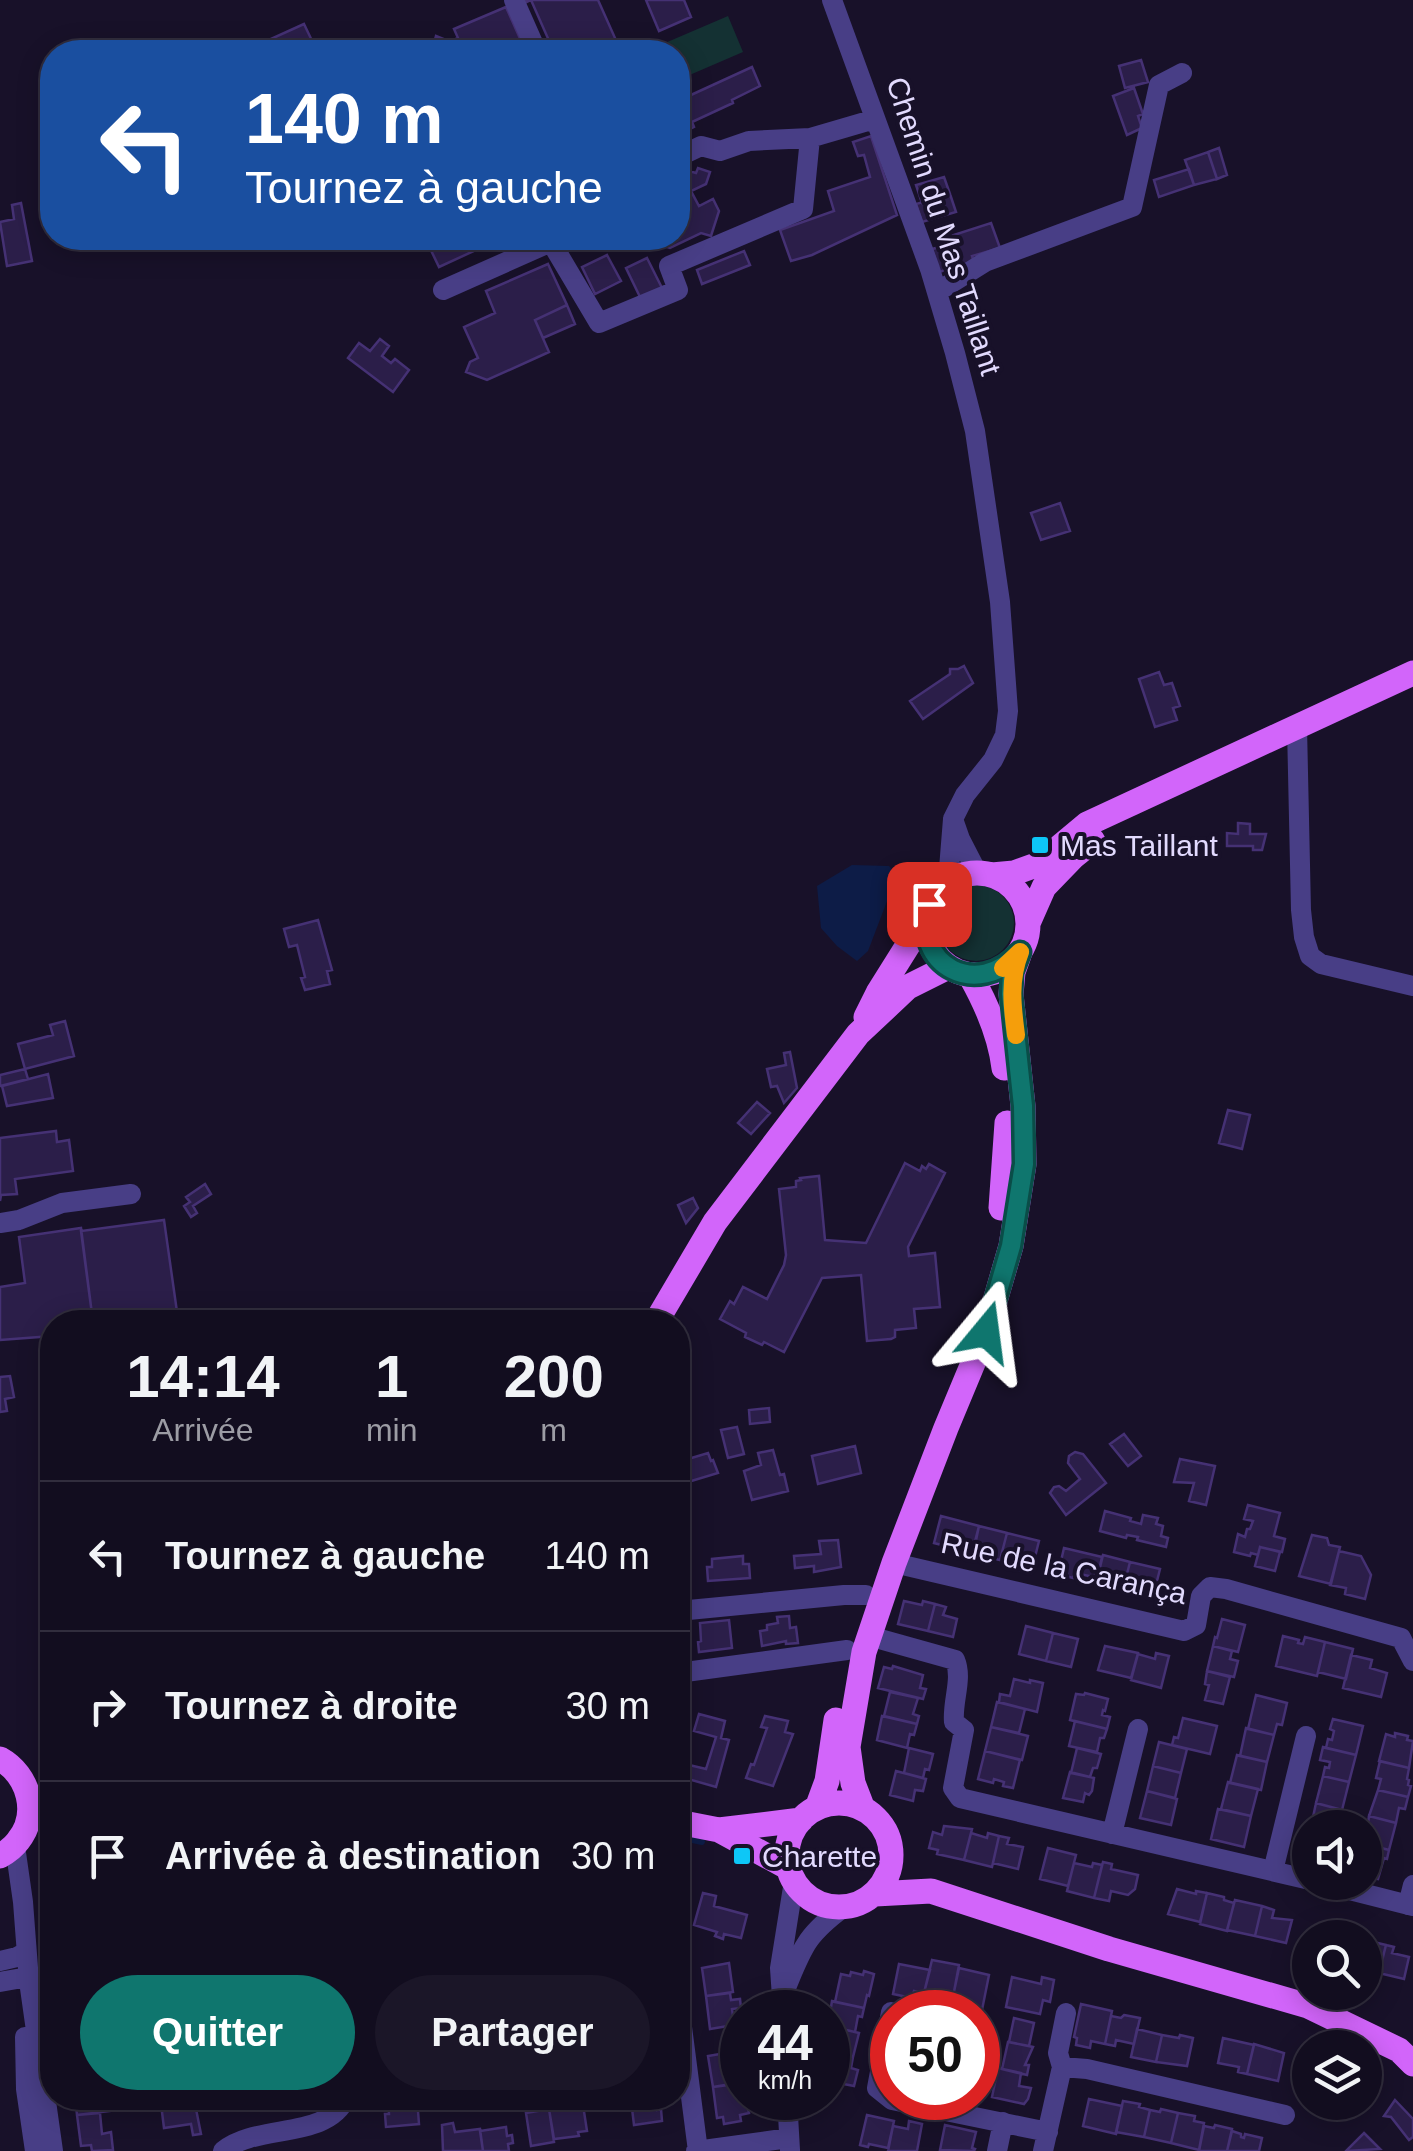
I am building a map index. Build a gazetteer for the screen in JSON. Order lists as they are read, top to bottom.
{
  "streets": {
    "street": ["Chemin du Mas Taillant", "Rue de la Carança"]
  },
  "places": {
    "transit": ["Mas Taillant", "Charette"]
  },
  "page": {
    "turn": ["140 m", "Tournez à gauche"],
    "eta": [
      "14:14",
      "Arrivée",
      "1",
      "min",
      "200",
      "m"
    ],
    "list": [
      {
        "name": "Tournez à gauche",
        "value": "140 m"
      },
      {
        "name": "Tournez à droite",
        "value": "30 m"
      },
      {
        "name": "Arrivée à destination",
        "value": "30 m"
      }
    ],
    "buttons": ["Quitter", "Partager"],
    "speed": "44 km/h",
    "limit": "50"
  }
}
